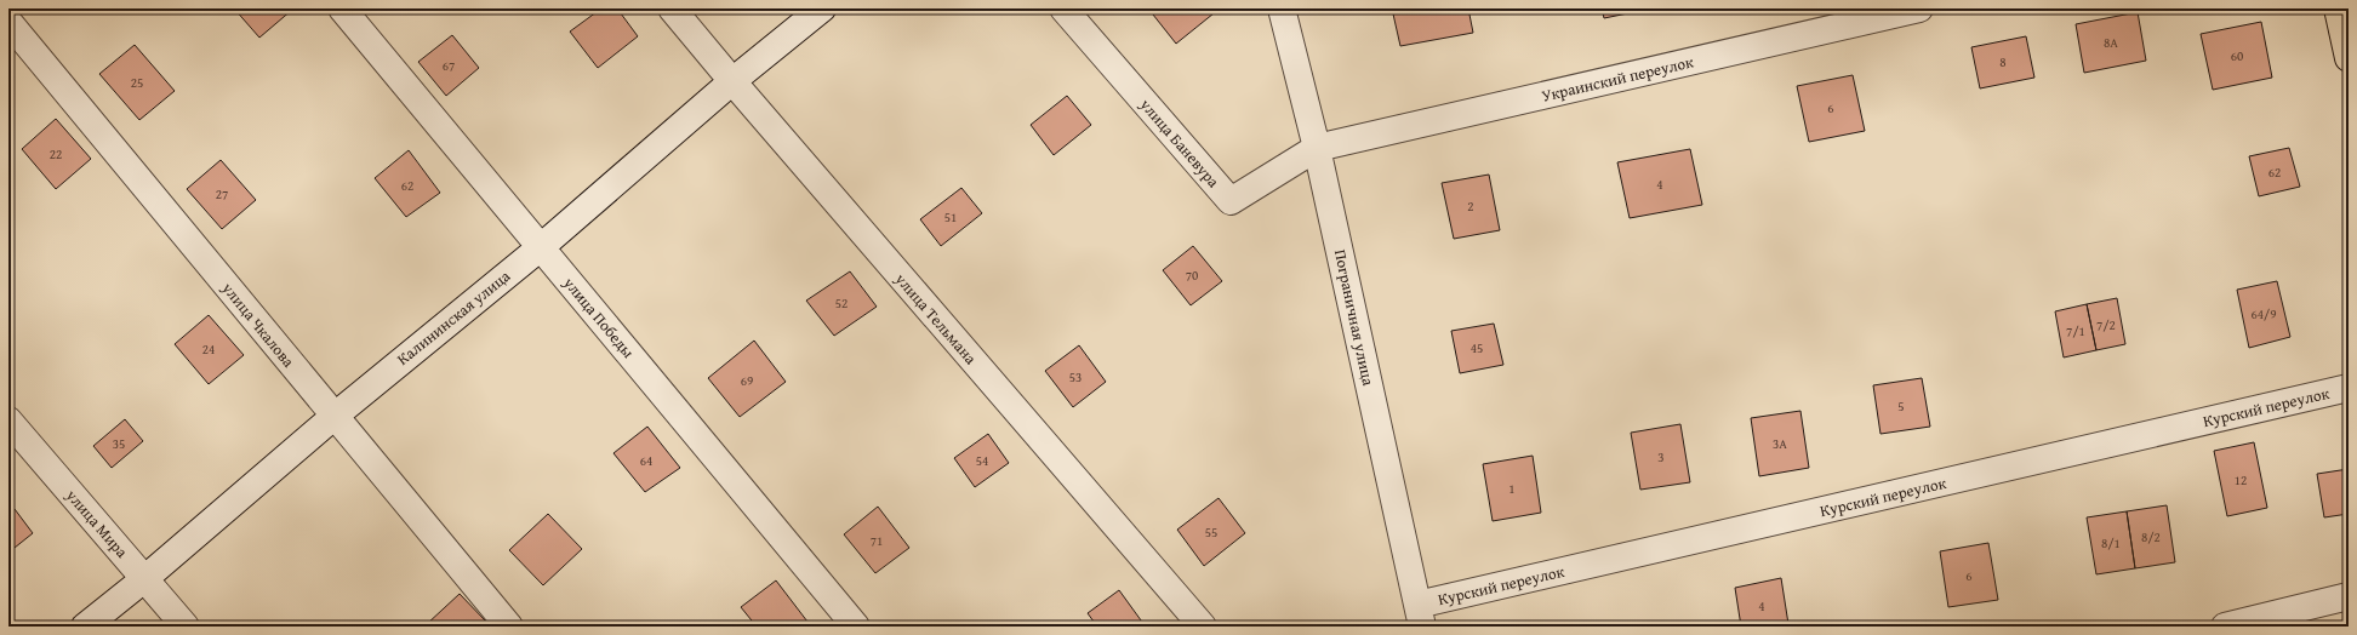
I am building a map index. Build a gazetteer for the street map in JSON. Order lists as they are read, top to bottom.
{
  "streets": {
    "street": [
      "Украинский переулок",
      "улица Баневура",
      "Калининская улица",
      "улица Победы",
      "Пограничная улица",
      "улица Тельмана",
      "улица Чкалова",
      "Курский переулок",
      "улица Мира"
    ]
  },
  "crossings": [
    ["Украинский переулок", "улица Баневура"],
    ["Украинский переулок", "Пограничная улица"],
    ["улица Баневура", "Пограничная улица"],
    ["Калининская улица", "улица Победы"],
    ["Калининская улица", "улица Тельмана"],
    ["Калининская улица", "улица Чкалова"],
    ["Калининская улица", "улица Мира"],
    ["Пограничная улица", "Курский переулок"]
  ],
  "house_numbers": [
    "8А",
    "60",
    "8",
    "67",
    "25",
    "6",
    "22",
    "62",
    "4",
    "62",
    "27",
    "2",
    "51",
    "70",
    "52",
    "64/9",
    "7/2",
    "7/1",
    "45",
    "24",
    "53",
    "69",
    "5",
    "35",
    "3А",
    "3",
    "64",
    "54",
    "12",
    "1",
    "55",
    "8/2",
    "71",
    "8/1",
    "6",
    "4"
  ]
}
